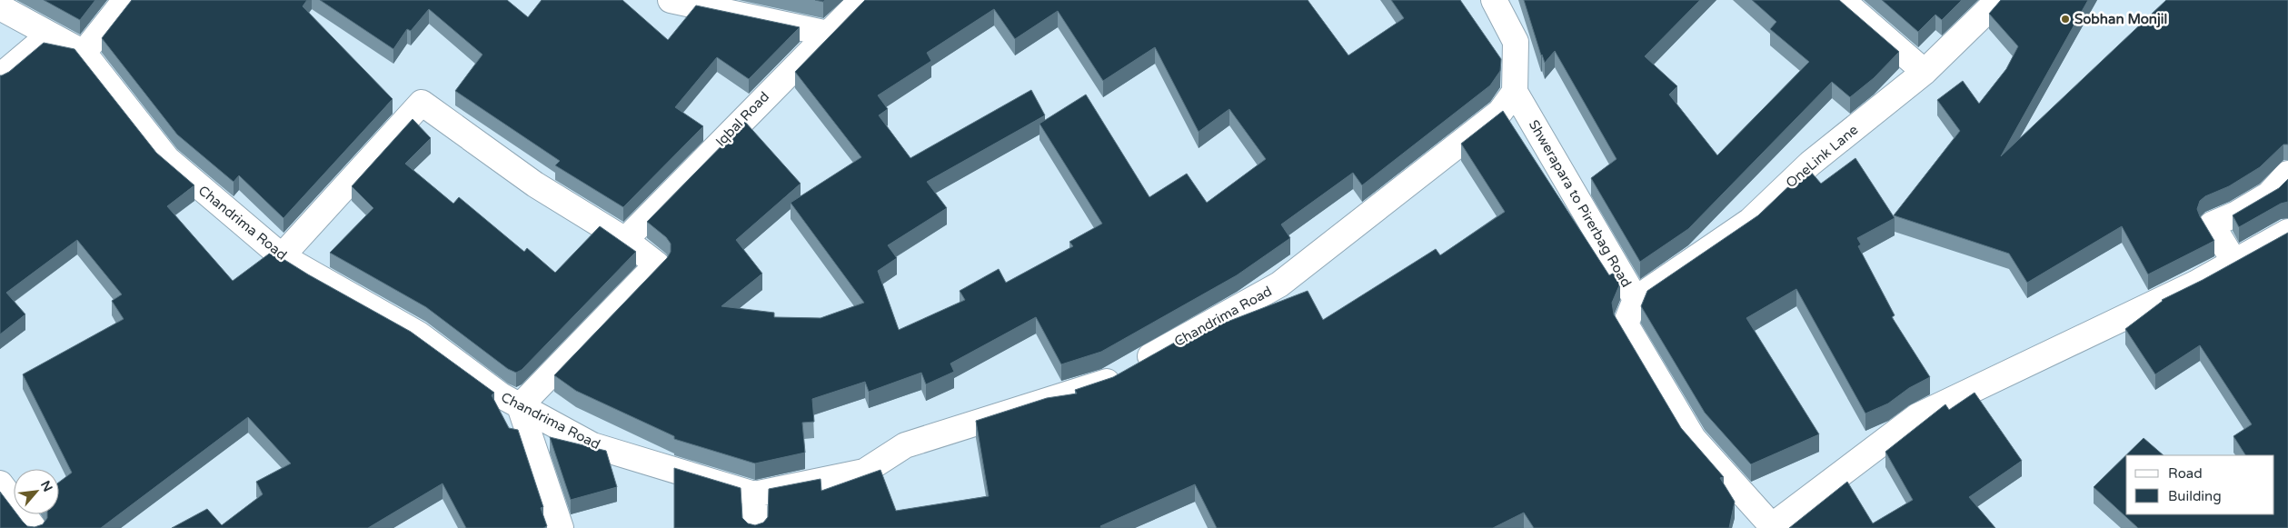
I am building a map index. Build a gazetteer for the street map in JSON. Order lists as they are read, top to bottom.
{
  "streets": {
    "street": [
      "Iqbal Road",
      "OneLink Lane",
      "Shwerapara to Pirerbag Road",
      "Chandrima Road"
    ]
  },
  "crossings": [
    ["OneLink Lane", "Shwerapara to Pirerbag Road"],
    ["Shwerapara to Pirerbag Road", "Chandrima Road"]
  ],
  "places": ["Sobhan Monjil"],
  "legend": ["Road", "Building"],
  "north": "top right"
}
